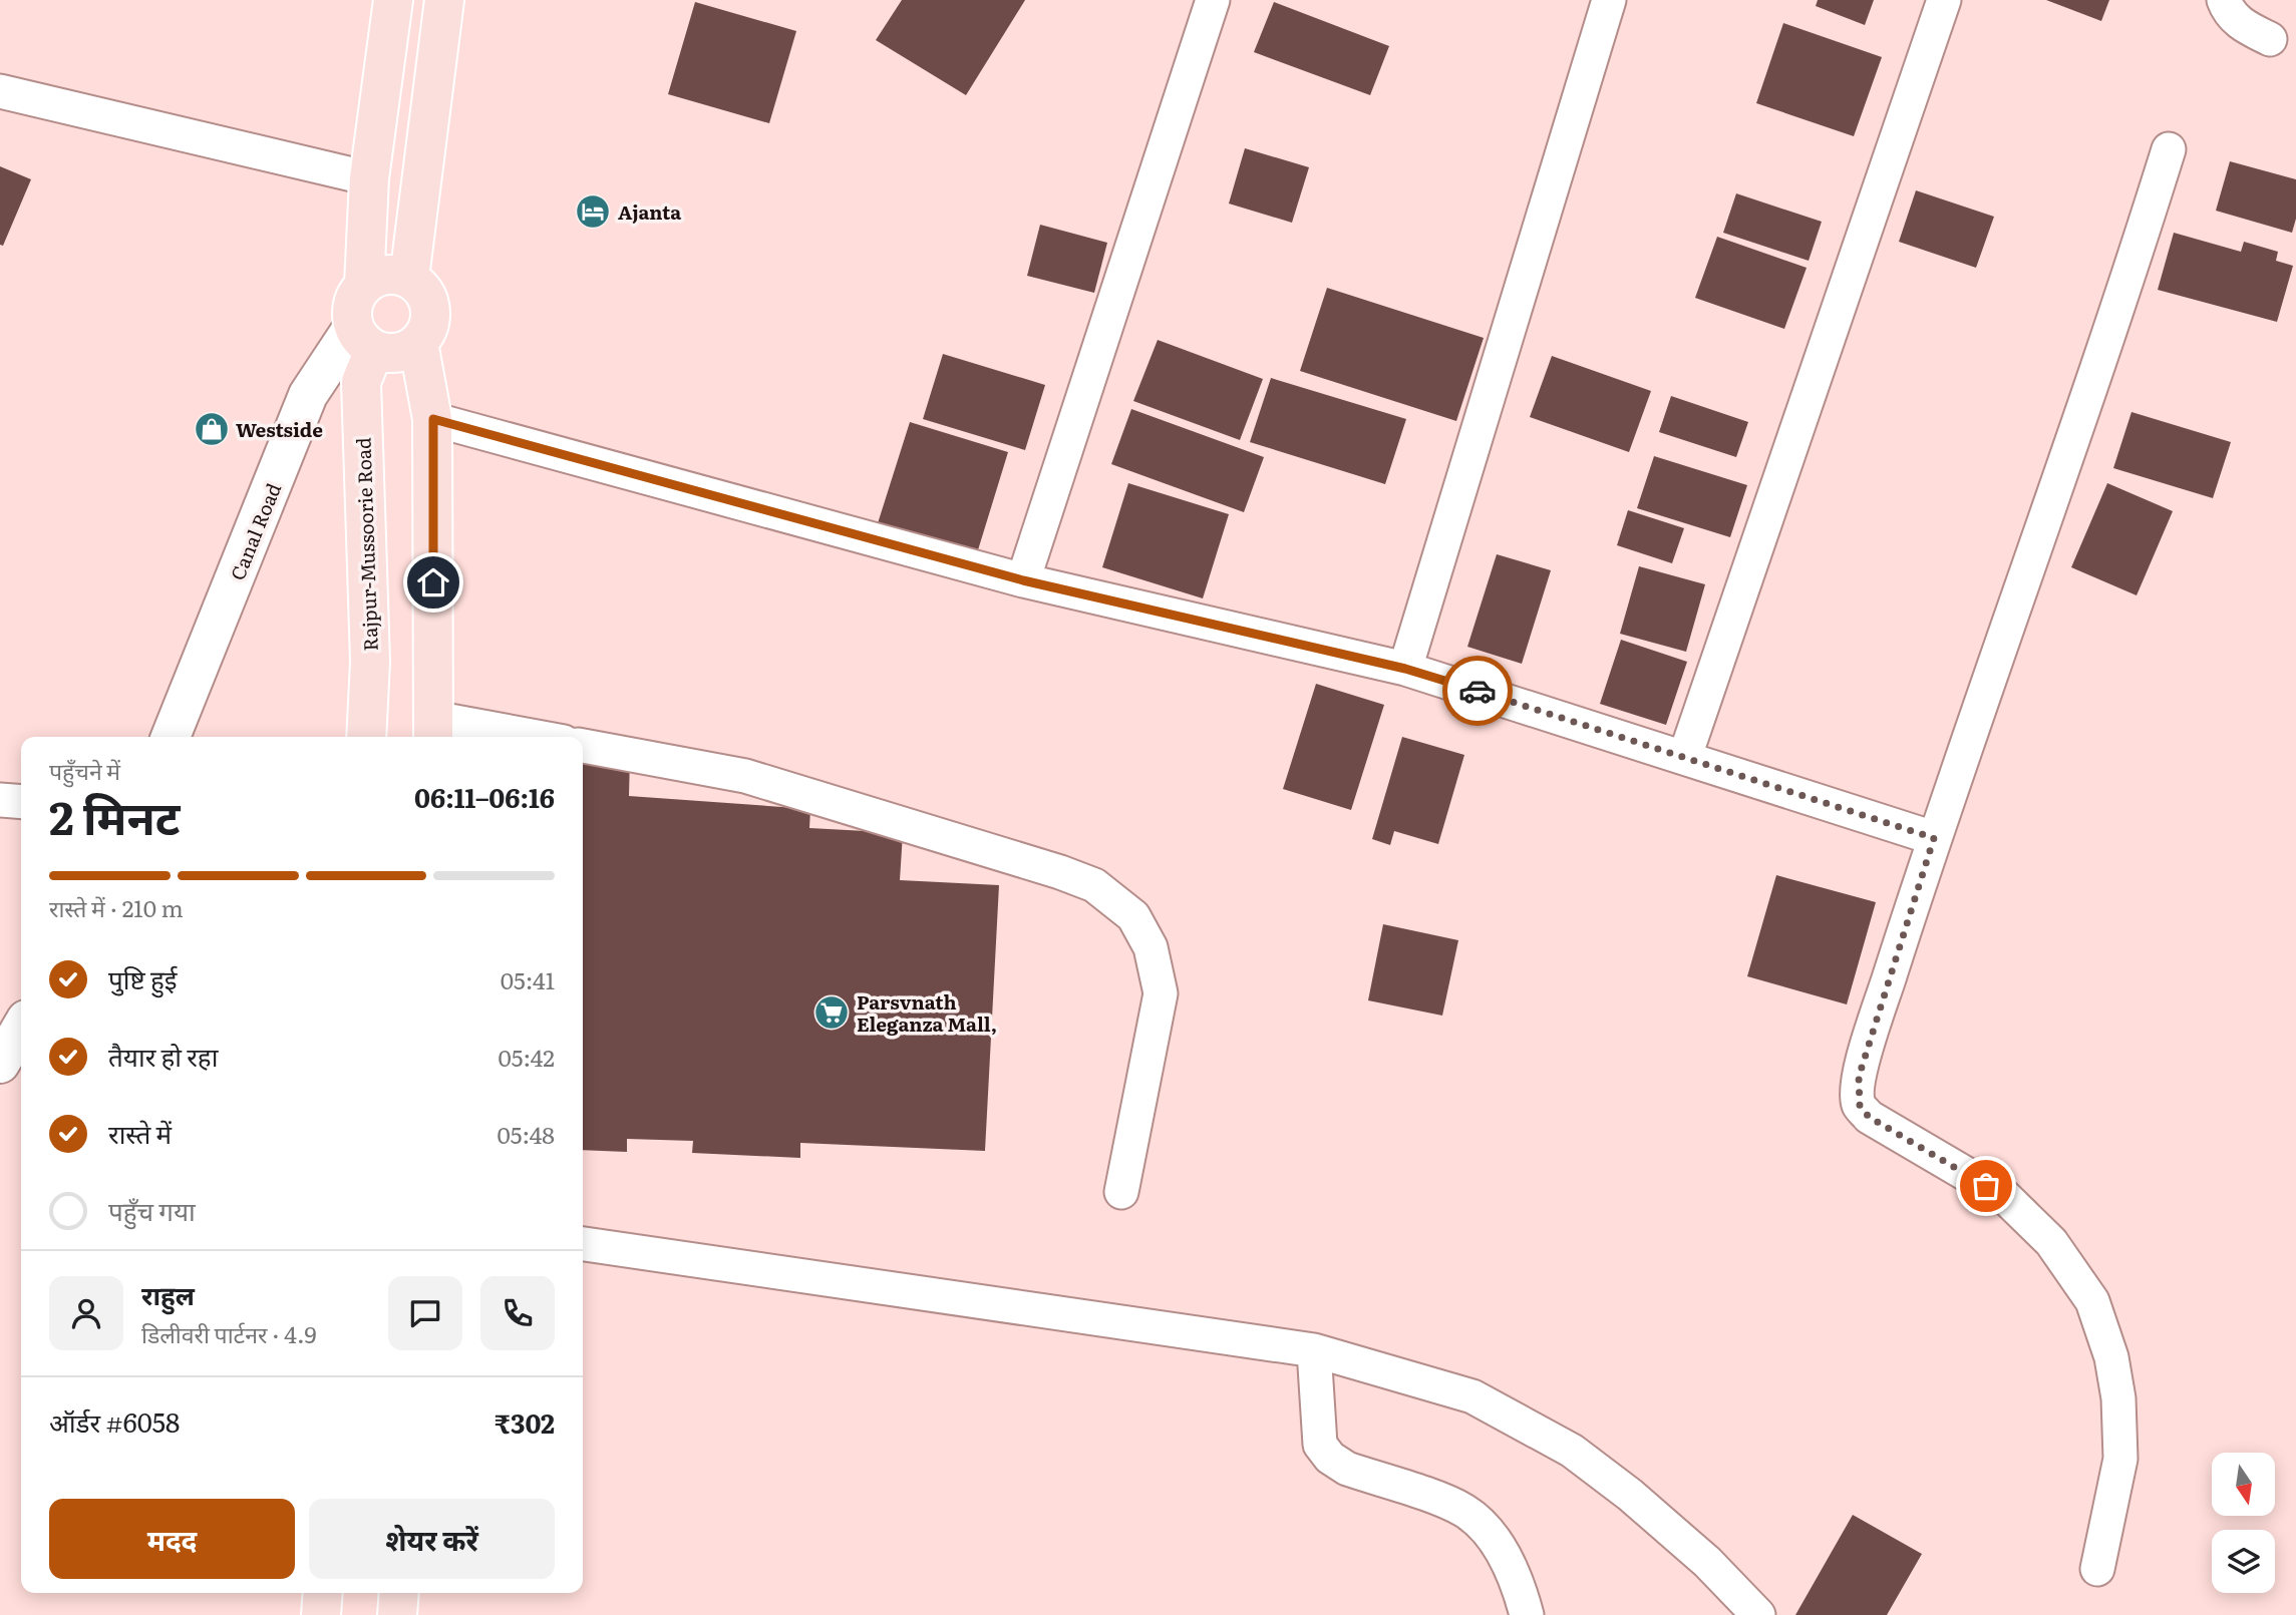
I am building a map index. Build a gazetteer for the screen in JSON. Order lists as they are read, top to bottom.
{
  "streets": {
    "main road": ["Rajpur-Mussoorie Road"],
    "street": ["Canal Road"]
  },
  "crossings": [
    ["Canal Road", "Rajpur-Mussoorie Road"]
  ],
  "places": {
    "hotel": ["Ajanta"],
    "shop": ["Westside"],
    "supermarket": ["Parsvnath Eleganza Mall,"]
  },
  "north": "bottom",
  "page": {
    "heading": ["2 मिनट", "पहुँचने में", "06:11–06:16"],
    "panel": [
      "राहुल",
      "डिलीवरी पार्टनर · 4.9",
      "ऑर्डर #6058",
      "₹302"
    ],
    "bar": "रास्ते में · 210 m",
    "list": [
      ["पुष्टि हुई", "05:41"],
      ["तैयार हो रहा", "05:42"],
      ["रास्ते में", "05:48"],
      "पहुँच गया"
    ],
    "buttons": ["मदद", "शेयर करें"]
  }
}
